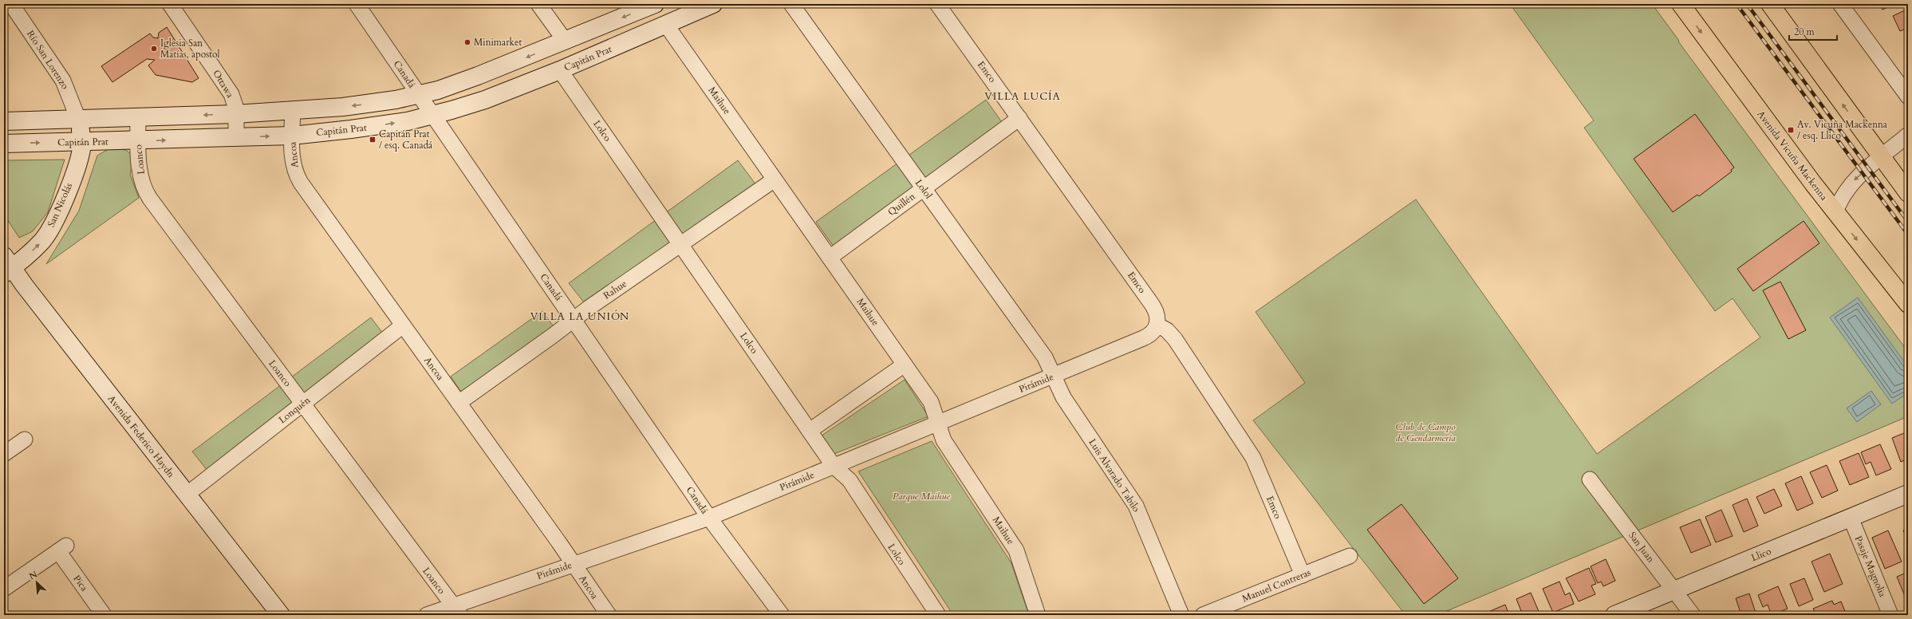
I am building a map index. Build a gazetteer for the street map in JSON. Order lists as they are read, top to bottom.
{
  "streets": {
    "main road": ["Avenida Vicuña Mackenna"],
    "street": [
      "Capitán Prat",
      "Río San Lorenzo",
      "Emco",
      "Canadá",
      "Ottawa",
      "Maihue",
      "Lolco",
      "Ancoa",
      "Loanco",
      "Lolol",
      "Quillén",
      "San Nicolás",
      "Rahue",
      "Pirámide",
      "Lonquén",
      "Avenida Federico Haydn",
      "Luis Alvarado Tabilo",
      "San Juan",
      "Llico",
      "Pasaje Magnolia",
      "Pica",
      "Manuel Contreras"
    ]
  },
  "crossings": [
    ["Capitán Prat", "Canadá"],
    ["Capitán Prat", "Ottawa"],
    ["Capitán Prat", "Maihue"],
    ["Capitán Prat", "Lolco"],
    ["Capitán Prat", "Ancoa"],
    ["Capitán Prat", "Loanco"],
    ["Capitán Prat", "San Nicolás"],
    ["Río San Lorenzo", "San Nicolás"],
    ["Emco", "Quillén"],
    ["Emco", "Pirámide"],
    ["Emco", "Manuel Contreras"],
    ["Canadá", "Rahue"],
    ["Canadá", "Pirámide"],
    ["Maihue", "Quillén"],
    ["Maihue", "Rahue"],
    ["Maihue", "Pirámide"],
    ["Lolco", "Rahue"],
    ["Lolco", "Pirámide"],
    ["Ancoa", "Rahue"],
    ["Ancoa", "Pirámide"],
    ["Ancoa", "Lonquén"],
    ["Loanco", "Pirámide"],
    ["Loanco", "Lonquén"],
    ["Lolol", "Quillén"],
    ["Lolol", "Pirámide"],
    ["Lolol", "Luis Alvarado Tabilo"],
    ["San Nicolás", "Avenida Federico Haydn"],
    ["Pirámide", "Luis Alvarado Tabilo"],
    ["Lonquén", "Avenida Federico Haydn"],
    ["San Juan", "Llico"],
    ["Llico", "Pasaje Magnolia"]
  ],
  "one_way": ["San Nicolás"],
  "districts": ["VILLA LUCÍA", "VILLA LA UNIÓN"],
  "parks": ["Club de Campo de Gendarmería", "Parque Maihue"],
  "places": {
    "other": ["Minimarket", "Iglesia San Matías, apostol"],
    "transit": ["Av. Vicuña Mackenna / esq. Llico", "Capitán Prat / esq. Canadá"]
  },
  "scale_bar": "20 m",
  "north": "top left"
}
